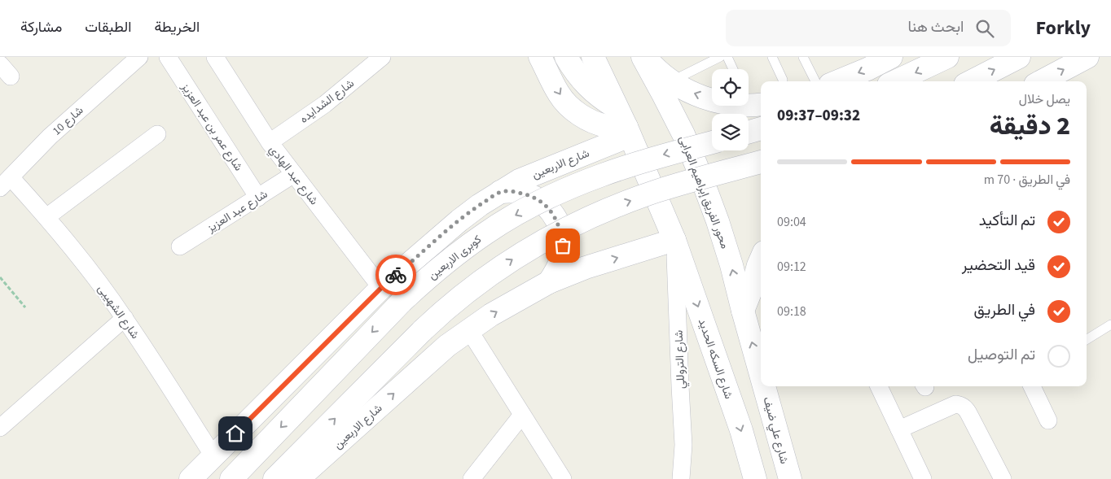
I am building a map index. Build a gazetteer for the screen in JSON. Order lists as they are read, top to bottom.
{
  "streets": {
    "street": [
      "شارع الشدايده",
      "شارع 10",
      "شارع عمر بن عبد العزيز",
      "شارع الاربعين",
      "شارع عبد الهادي",
      "محور الفريق إبراهيم العرابى",
      "شارع عبد العزيز",
      "كوبرى الاربعين",
      "شارع الشهيبى",
      "شارع السكه الحديد",
      "شارع التروللي",
      "شارع علي ضيف"
    ]
  },
  "crossings": [
    ["شارع الشدايده", "شارع عبد الهادي"],
    ["شارع 10", "شارع الشهيبى"],
    ["شارع عمر بن عبد العزيز", "شارع عبد العزيز"],
    ["شارع الاربعين", "شارع عبد الهادي"],
    ["شارع الاربعين", "شارع الشهيبى"],
    ["شارع الاربعين", "شارع السكه الحديد"],
    ["شارع الاربعين", "شارع التروللي"],
    ["شارع عبد الهادي", "شارع عبد العزيز"],
    ["محور الفريق إبراهيم العرابى", "شارع علي ضيف"],
    ["شارع السكه الحديد", "شارع التروللي"]
  ],
  "page": {
    "header": "Forkly",
    "search": "ابحث هنا",
    "nav": ["الخريطة", "الطبقات", "مشاركة"],
    "heading": ["2 دقيقة", "يصل خلال", "09:32–09:37"],
    "bar": "في الطريق · 70 m",
    "list": [
      ["تم التأكيد", "09:04"],
      ["قيد التحضير", "09:12"],
      ["في الطريق", "09:18"],
      "تم التوصيل"
    ]
  }
}
